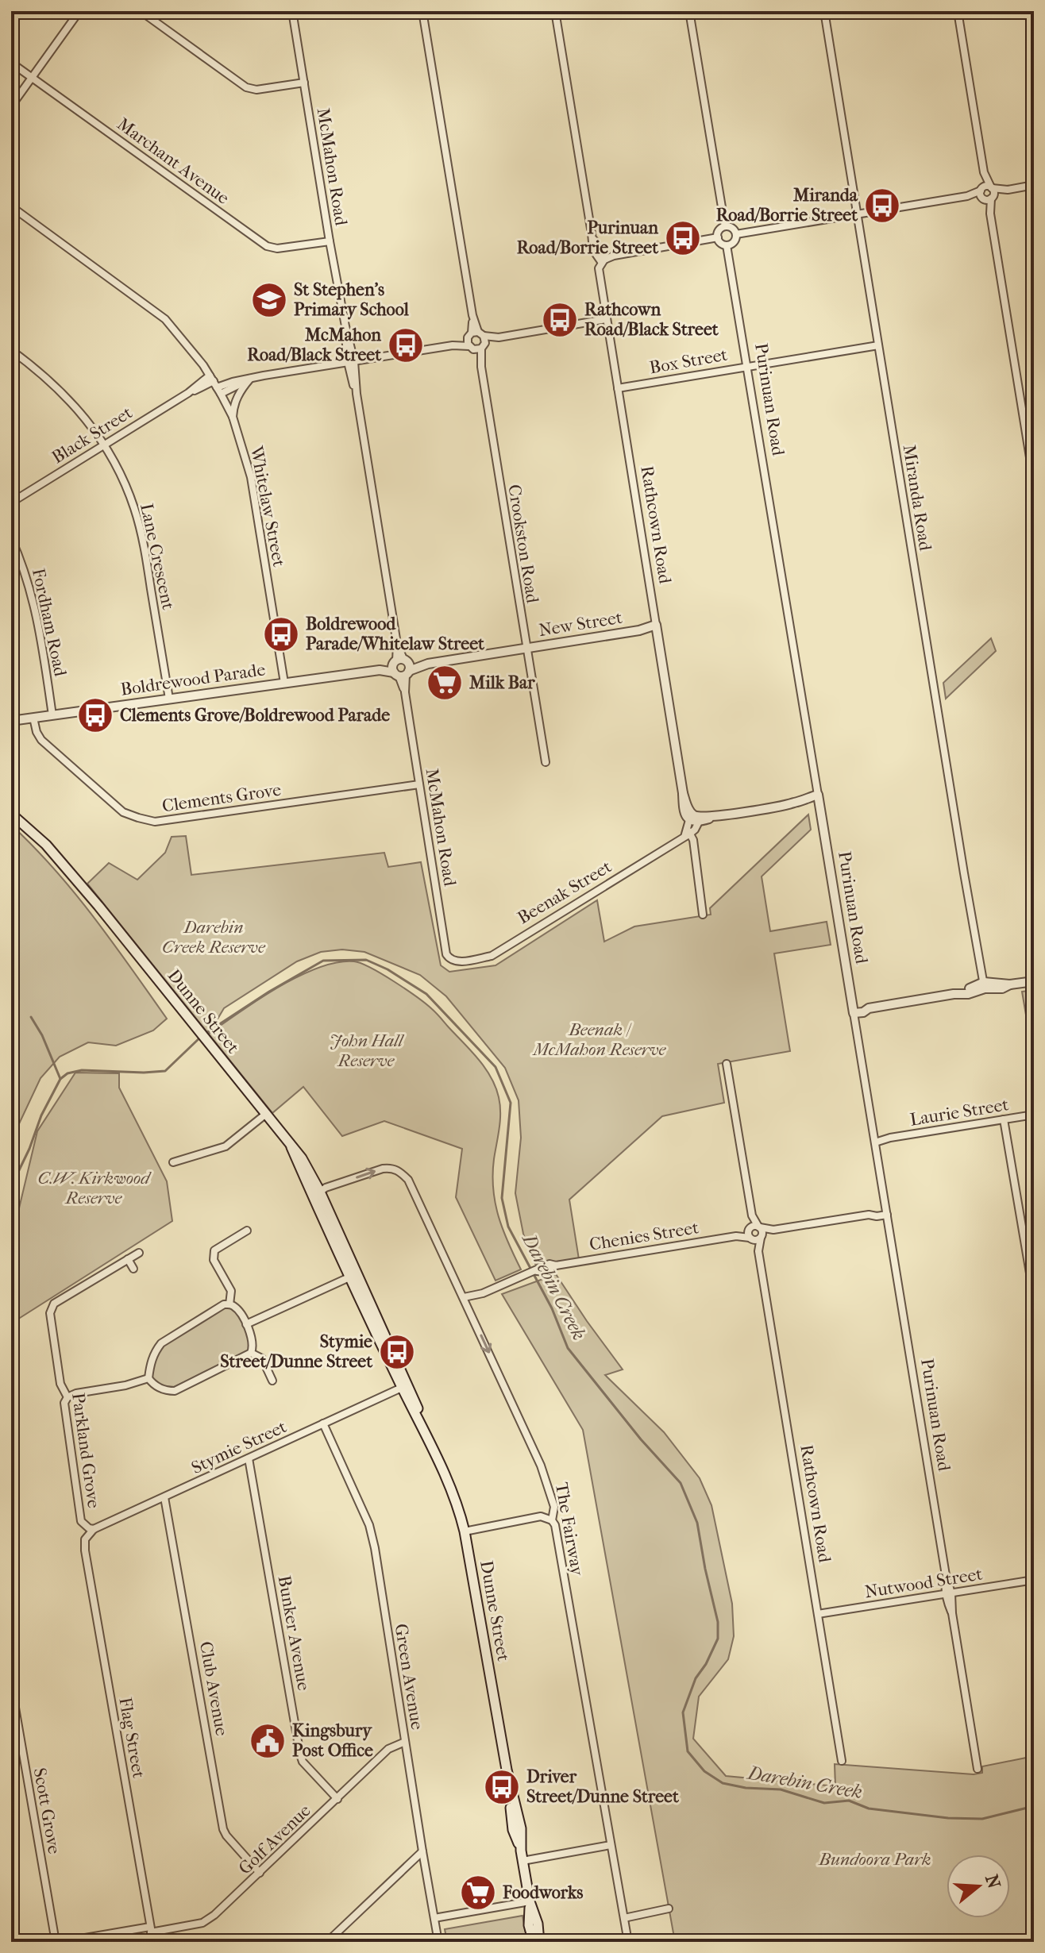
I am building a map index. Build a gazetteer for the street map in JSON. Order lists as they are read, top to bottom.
{
  "streets": {
    "main road": ["Dunne Street"],
    "street": [
      "Marchant Avenue",
      "McMahon Road",
      "Box Street",
      "Purinuan Road",
      "Black Street",
      "Miranda Road",
      "Whitelaw Street",
      "Rathcown Road",
      "Crookston Road",
      "Lane Crescent",
      "Fordham Road",
      "New Street",
      "Boldrewood Parade",
      "Clements Grove",
      "Beenak Street",
      "Laurie Street",
      "Chenies Street",
      "Stymie Street",
      "Parkland Grove",
      "The Fairway",
      "Nutwood Street",
      "Bunker Avenue",
      "Green Avenue",
      "Club Avenue",
      "Flag Street",
      "Scott Grove",
      "Golf Avenue"
    ]
  },
  "crossings": [
    ["Marchant Avenue", "McMahon Road"],
    ["McMahon Road", "Black Street"],
    ["McMahon Road", "Boldrewood Parade"],
    ["McMahon Road", "Clements Grove"],
    ["McMahon Road", "Beenak Street"],
    ["Box Street", "Purinuan Road"],
    ["Box Street", "Miranda Road"],
    ["Box Street", "Rathcown Road"],
    ["Purinuan Road", "Laurie Street"],
    ["Purinuan Road", "Nutwood Street"],
    ["Black Street", "Whitelaw Street"],
    ["Black Street", "Crookston Road"],
    ["Black Street", "Lane Crescent"],
    ["Whitelaw Street", "Boldrewood Parade"],
    ["Rathcown Road", "New Street"],
    ["Rathcown Road", "Chenies Street"],
    ["Rathcown Road", "Nutwood Street"],
    ["Crookston Road", "New Street"],
    ["Crookston Road", "Boldrewood Parade"],
    ["Lane Crescent", "Boldrewood Parade"],
    ["Fordham Road", "Boldrewood Parade"],
    ["New Street", "Boldrewood Parade"],
    ["Boldrewood Parade", "Clements Grove"],
    ["Dunne Street", "Stymie Street"],
    ["Dunne Street", "The Fairway"],
    ["Chenies Street", "The Fairway"],
    ["Stymie Street", "Parkland Grove"],
    ["Stymie Street", "Bunker Avenue"],
    ["Stymie Street", "Green Avenue"],
    ["Stymie Street", "Club Avenue"],
    ["Stymie Street", "Flag Street"],
    ["Bunker Avenue", "Golf Avenue"],
    ["Green Avenue", "Golf Avenue"],
    ["Club Avenue", "Golf Avenue"],
    ["Flag Street", "Golf Avenue"]
  ],
  "one_way": ["The Fairway"],
  "water": ["Darebin Creek"],
  "parks": [
    "Darebin Creek Reserve",
    "Beenak / McMahon Reserve",
    "John Hall Reserve",
    "C.W. Kirkwood Reserve",
    "Bundoora Park"
  ],
  "places": {
    "bus stop": [
      "Miranda Road/Borrie Street",
      "Purinuan Road/Borrie Street",
      "Rathcown Road/Black Street",
      "McMahon Road/Black Street",
      "Boldrewood Parade/Whitelaw Street",
      "Clements Grove/Boldrewood Parade",
      "Stymie Street/Dunne Street",
      "Driver Street/Dunne Street"
    ],
    "school or university": ["St Stephen's Primary School"],
    "supermarket": ["Milk Bar", "Foodworks"],
    "public building": ["Kingsbury Post Office"]
  },
  "north": "right"
}
